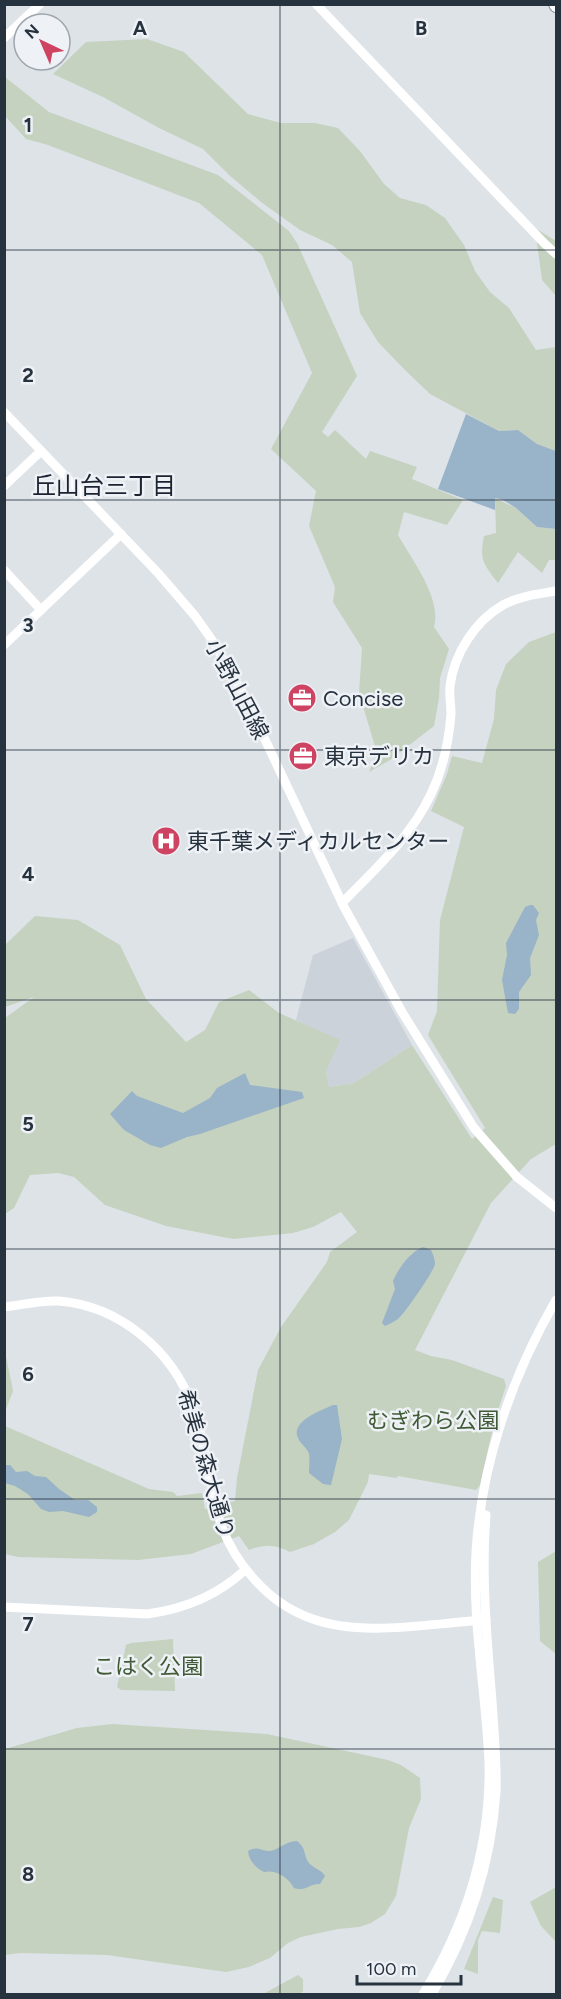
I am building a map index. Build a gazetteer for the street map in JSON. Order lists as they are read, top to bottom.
{
  "streets": {
    "street": ["小野山田線", "希美の森大通り"]
  },
  "districts": ["丘山台三丁目"],
  "parks": ["むぎわら公園", "こはく公園"],
  "places": {
    "office": ["Concise", "東京デリカ"],
    "hospital": ["東千葉メディカルセンター"]
  },
  "scale_bar": "100 m",
  "north": "top left",
  "grid": {
    "columns": ["A", "B"],
    "rows": [
      "1",
      "2",
      "3",
      "4",
      "5",
      "6",
      "7",
      "8"
    ]
  }
}
